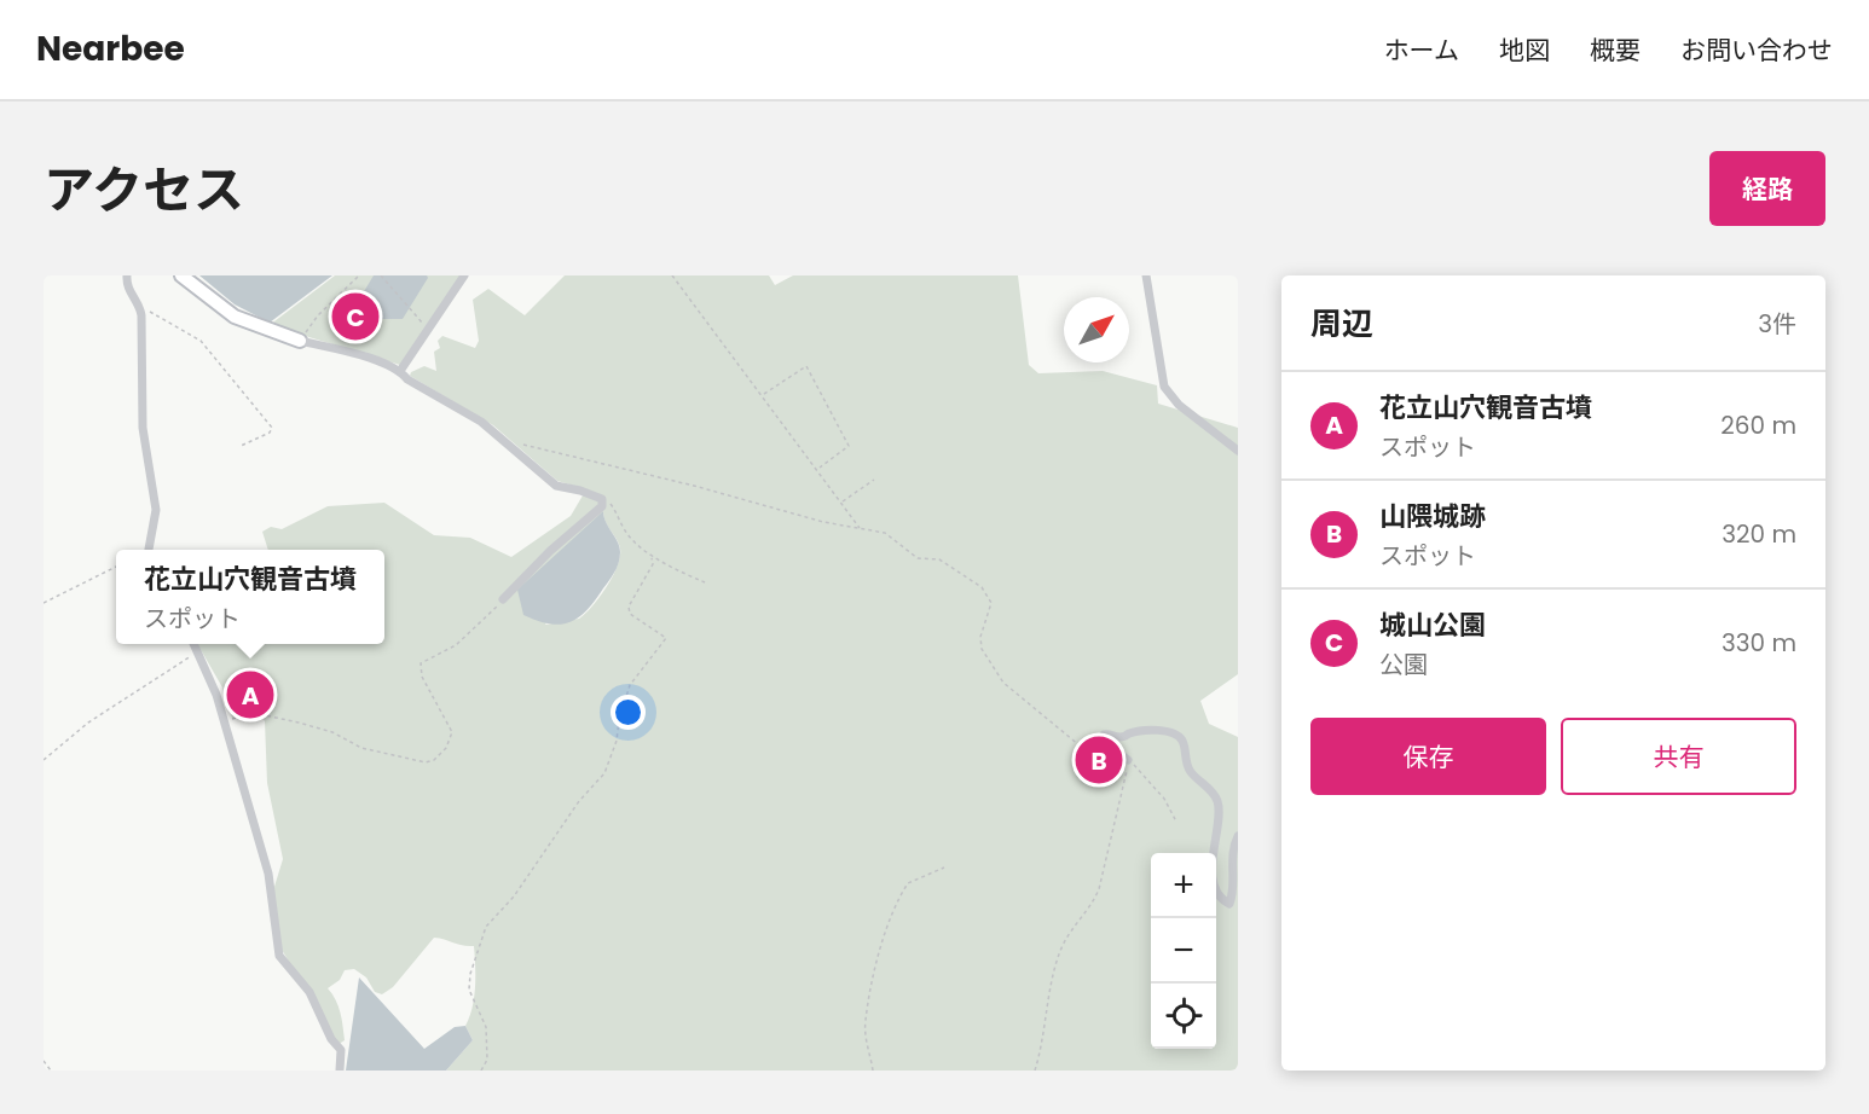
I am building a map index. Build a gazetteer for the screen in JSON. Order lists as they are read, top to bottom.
{
  "north": "top right",
  "page": {
    "header": "Nearbee",
    "nav": [
      "ホーム",
      "地図",
      "概要",
      "お問い合わせ"
    ],
    "title": "アクセス",
    "buttons": [
      "経路",
      ["保存", "共有"]
    ],
    "heading": ["周辺", "3件"],
    "pins": ["C", "A", "B"],
    "list": [
      {
        "mark": "A",
        "name": "花立山穴観音古墳",
        "note": "スポット",
        "value": "260 m"
      },
      {
        "mark": "B",
        "name": "山隈城跡",
        "note": "スポット",
        "value": "320 m"
      },
      {
        "mark": "C",
        "name": "城山公園",
        "note": "公園",
        "value": "330 m"
      }
    ],
    "popup": ["花立山穴観音古墳", "スポット"],
    "map_buttons": ["+", "−"]
  }
}
